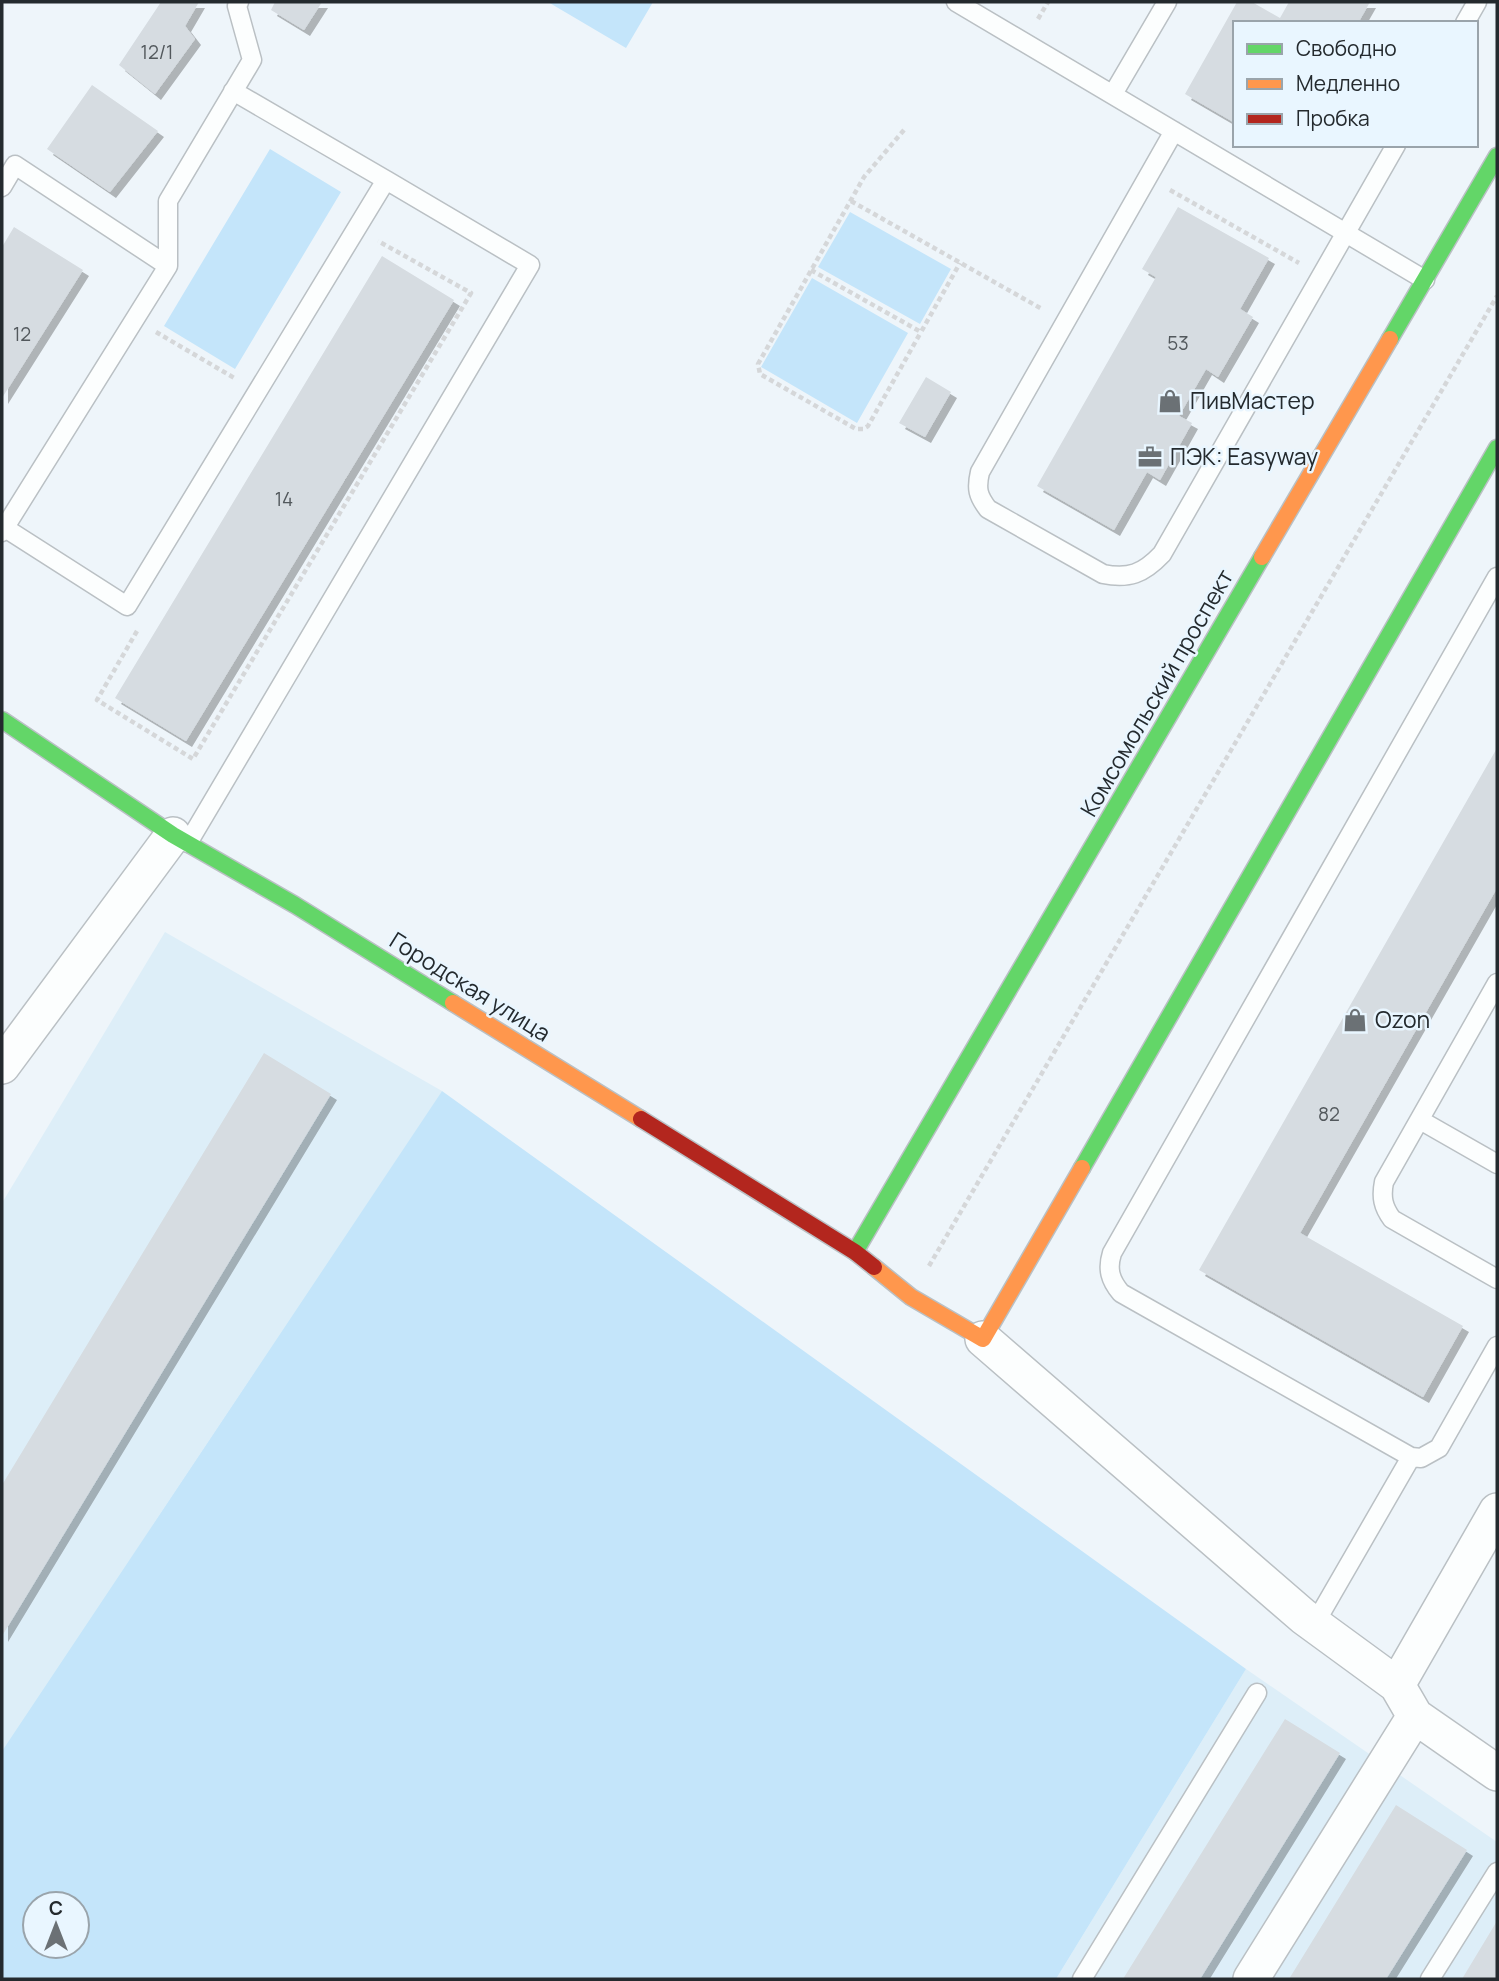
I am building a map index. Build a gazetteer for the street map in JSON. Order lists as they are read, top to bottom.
{
  "streets": {
    "main road": ["Комсомольский проспект", "Городская улица"]
  },
  "crossings": [
    ["Комсомольский проспект", "Городская улица"]
  ],
  "places": {
    "shop": ["ПивМастер", "Ozon"],
    "office": ["ПЭК: Easyway"]
  },
  "house_numbers": [
    "12/1",
    "12",
    "53",
    "14",
    "82"
  ],
  "legend": ["Свободно", "Медленно", "Пробка"],
  "north": "top"
}
